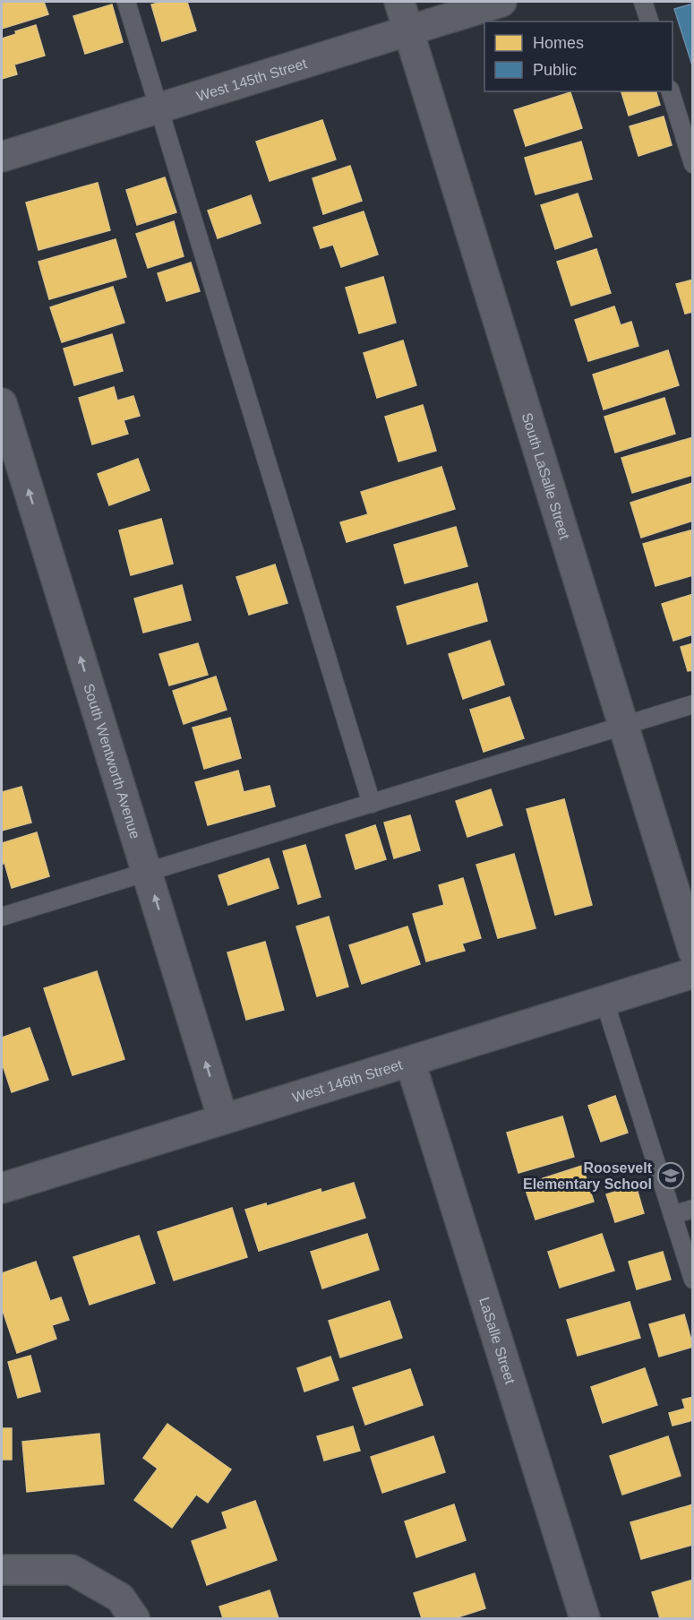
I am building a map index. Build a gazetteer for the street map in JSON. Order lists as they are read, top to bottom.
{
  "streets": {
    "street": [
      "West 145th Street",
      "South LaSalle Street",
      "South Wentworth Avenue",
      "West 146th Street",
      "LaSalle Street"
    ]
  },
  "crossings": [
    ["West 145th Street", "South LaSalle Street"],
    ["South Wentworth Avenue", "West 146th Street"],
    ["West 146th Street", "LaSalle Street"]
  ],
  "one_way": ["South Wentworth Avenue"],
  "places": {
    "school or university": ["Roosevelt Elementary School"]
  },
  "legend": ["Homes", "Public"]
}
